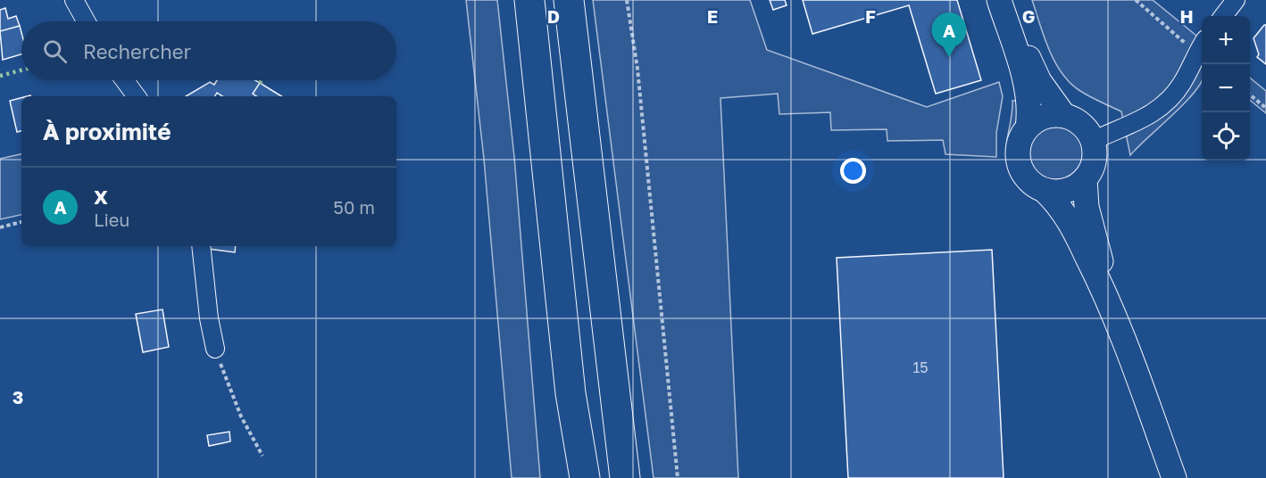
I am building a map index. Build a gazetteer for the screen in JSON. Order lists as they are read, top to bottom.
{
  "house_numbers": ["15"],
  "page": {
    "pins": "A",
    "map_buttons": ["+", "−"],
    "search": "Rechercher",
    "heading": "À proximité",
    "list": [
      {
        "mark": "A",
        "name": "X",
        "note": "Lieu",
        "value": "50 m"
      }
    ]
  },
  "grid": {
    "columns": [
      "D",
      "E",
      "F",
      "G",
      "H"
    ],
    "rows": ["3"]
  }
}
